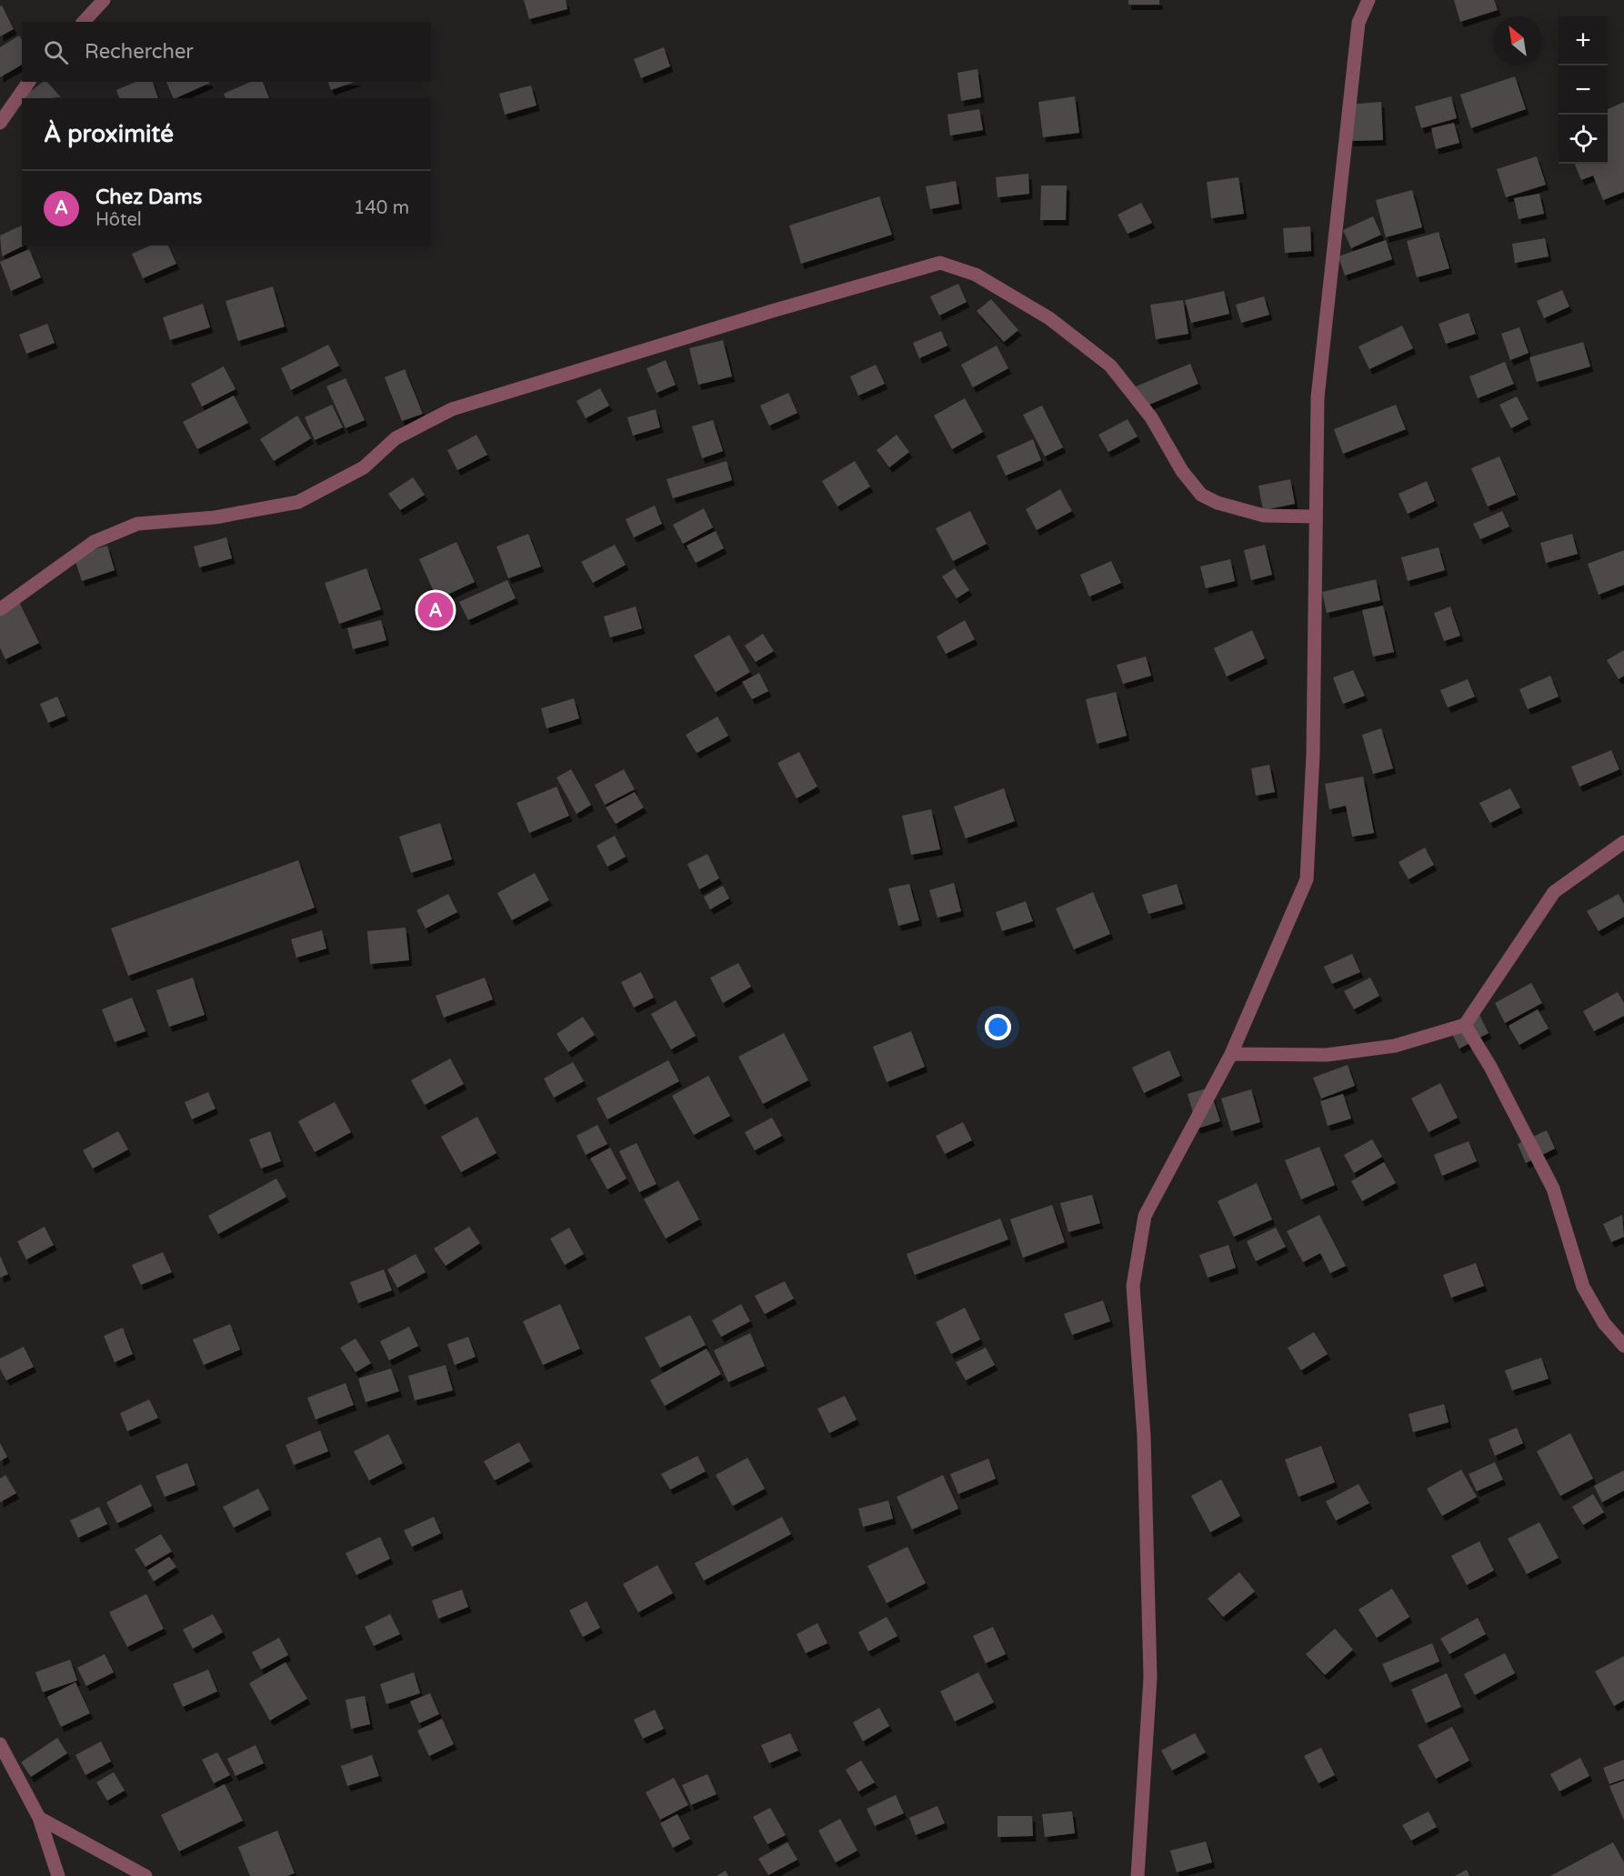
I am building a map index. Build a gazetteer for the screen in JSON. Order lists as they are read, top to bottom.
{
  "north": "top left",
  "page": {
    "map_buttons": ["+", "−"],
    "search": "Rechercher",
    "heading": "À proximité",
    "list": [
      {
        "mark": "A",
        "name": "Chez Dams",
        "note": "Hôtel",
        "value": "140 m"
      }
    ],
    "pins": "A"
  }
}
